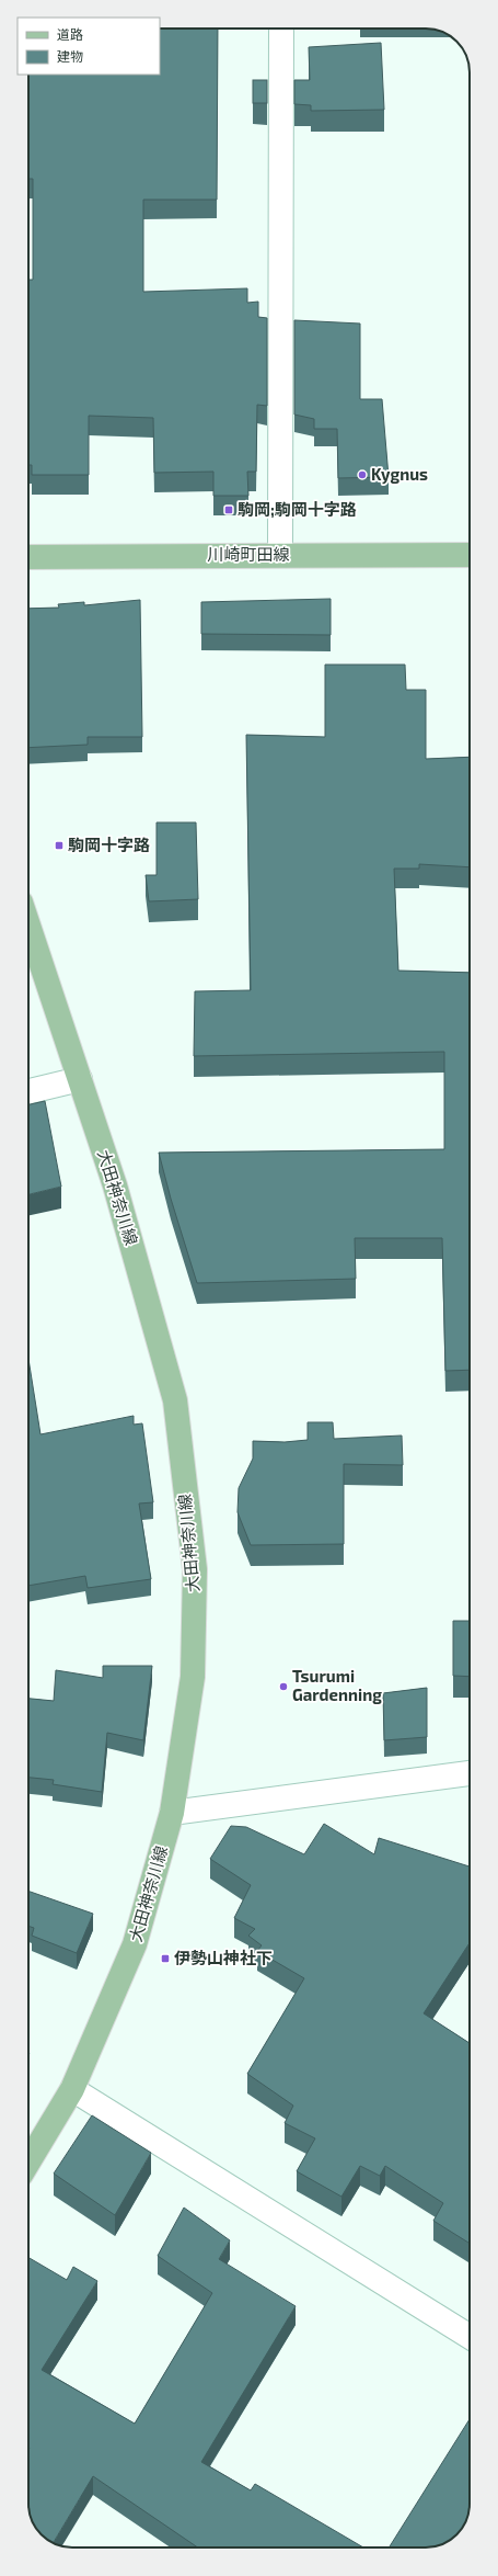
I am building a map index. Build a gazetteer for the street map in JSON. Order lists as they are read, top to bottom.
{
  "streets": {
    "main road": ["川崎町田線", "大田神奈川線"]
  },
  "places": {
    "other": ["Kygnus", "Tsurumi Gardenning"],
    "transit": ["駒岡;駒岡十字路", "駒岡十字路", "伊勢山神社下"]
  },
  "legend": ["道路", "建物"]
}
